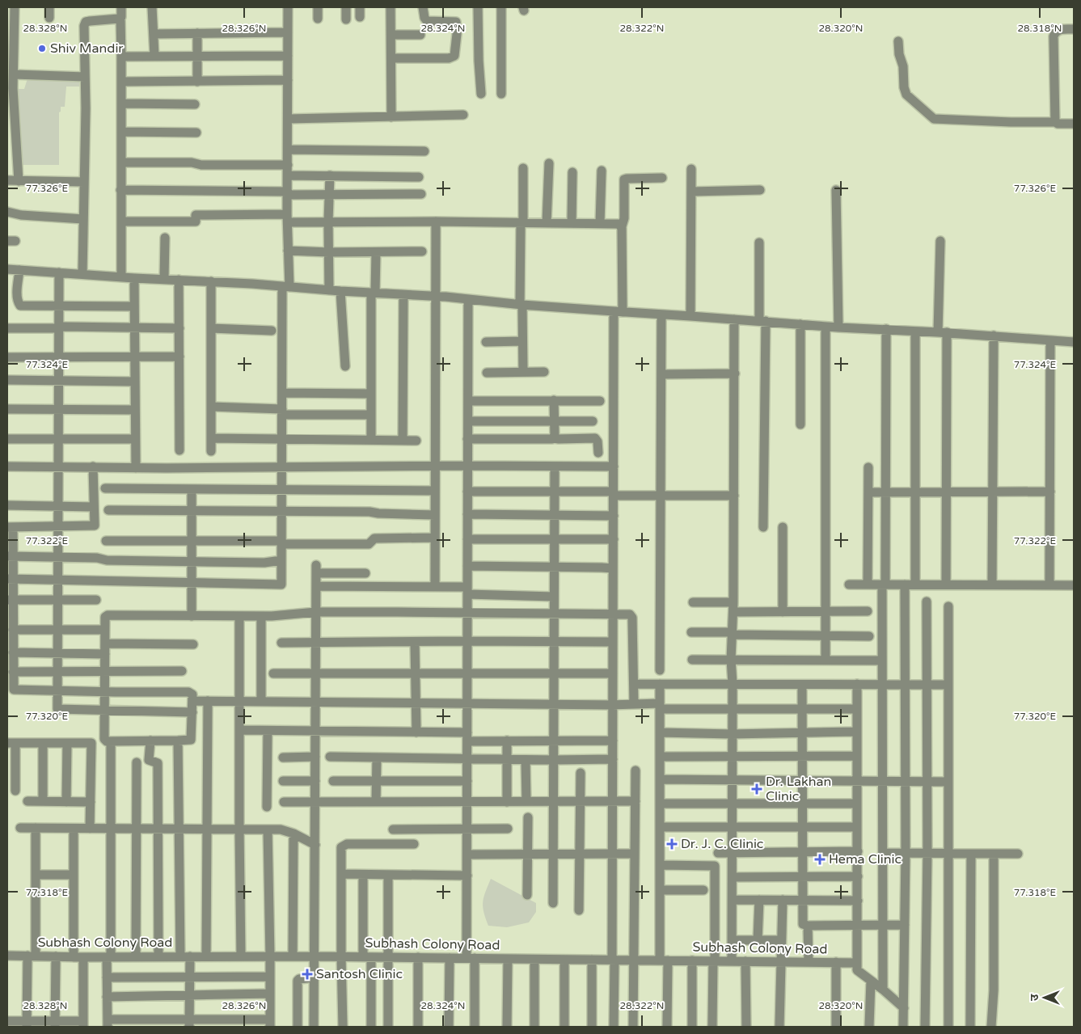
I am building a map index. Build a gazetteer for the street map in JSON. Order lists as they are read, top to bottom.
{
  "streets": {
    "street": ["Subhash Colony Road"]
  },
  "places": {
    "other": ["Shiv Mandir"],
    "health": [
      "Dr. Lakhan Clinic",
      "Dr. J. C. Clinic",
      "Hema Clinic",
      "Santosh Clinic"
    ]
  },
  "north": "left",
  "coordinates": [
    "28.328°N",
    "28.326°N",
    "28.324°N",
    "28.322°N",
    "28.320°N",
    "28.318°N",
    "77.326°E",
    "77.324°E",
    "77.322°E",
    "77.320°E",
    "77.318°E"
  ]
}
